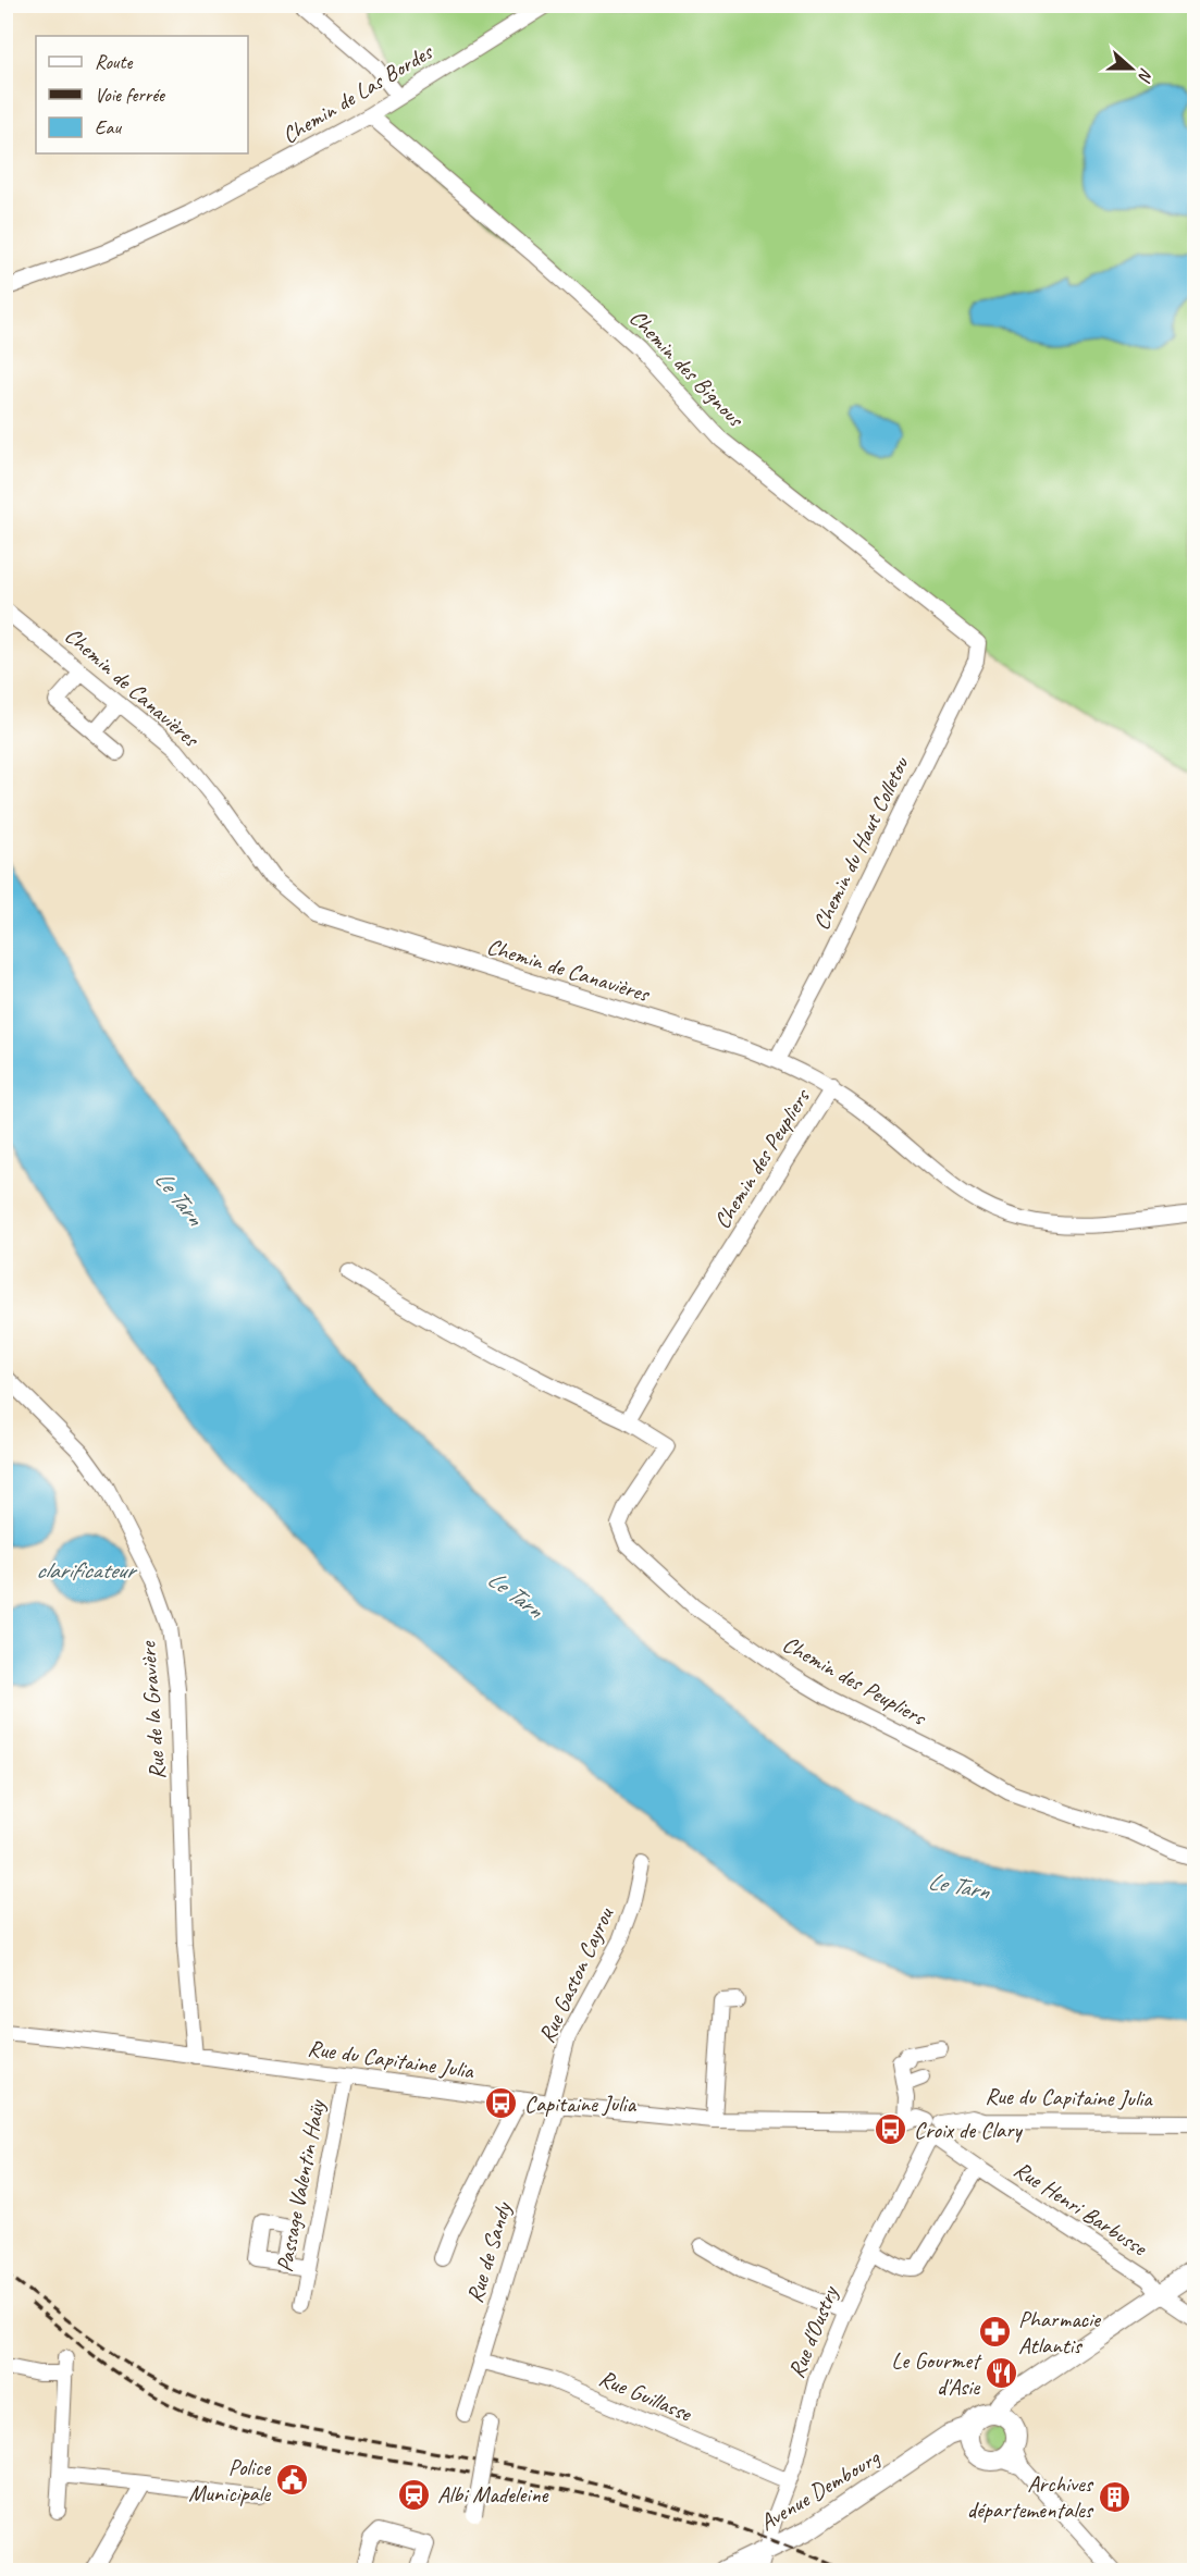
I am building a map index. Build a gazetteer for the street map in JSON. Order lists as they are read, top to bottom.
{
  "streets": {
    "main road": ["Avenue Dembourg"],
    "street": [
      "Chemin de Las Bordes",
      "Chemin des Bignous",
      "Chemin de Canavières",
      "Chemin du Haut Colletou",
      "Chemin des Peupliers",
      "Rue de la Gravière",
      "Rue Gaston Cayrou",
      "Rue du Capitaine Julia",
      "Passage Valentin Haüy",
      "Rue Henri Barbusse",
      "Rue de Sandy",
      "Rue d'Oustry",
      "Rue Guillasse"
    ]
  },
  "crossings": [
    ["Chemin de Las Bordes", "Chemin des Bignous"],
    ["Chemin des Bignous", "Chemin du Haut Colletou"],
    ["Chemin de Canavières", "Chemin du Haut Colletou"],
    ["Chemin de Canavières", "Chemin des Peupliers"],
    ["Rue de la Gravière", "Rue du Capitaine Julia"],
    ["Rue Gaston Cayrou", "Rue du Capitaine Julia"],
    ["Rue Gaston Cayrou", "Rue de Sandy"],
    ["Rue du Capitaine Julia", "Passage Valentin Haüy"],
    ["Rue du Capitaine Julia", "Rue Henri Barbusse"],
    ["Rue du Capitaine Julia", "Rue de Sandy"],
    ["Rue du Capitaine Julia", "Rue d'Oustry"],
    ["Rue Henri Barbusse", "Rue d'Oustry"],
    ["Rue de Sandy", "Rue Guillasse"],
    ["Rue d'Oustry", "Rue Guillasse"],
    ["Rue d'Oustry", "Avenue Dembourg"]
  ],
  "water": ["Le Tarn", "clarificateur"],
  "places": {
    "bus stop": ["Capitaine Julia", "Croix de Clary"],
    "pharmacy": ["Pharmacie Atlantis"],
    "restaurant": ["Le Gourmet d'Asie"],
    "public building": ["Police Municipale"],
    "station": ["Albi Madeleine"],
    "building": ["Archives départementales"]
  },
  "legend": ["Route", "Voie ferrée", "Eau"],
  "north": "right"
}
